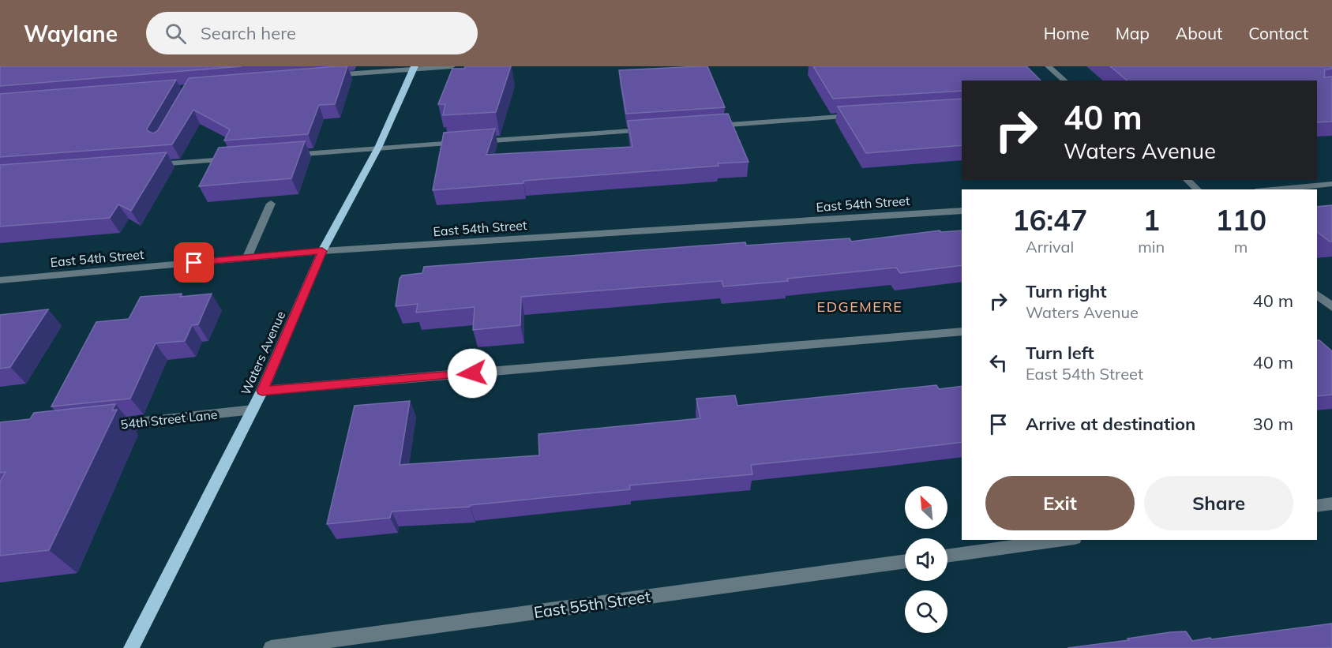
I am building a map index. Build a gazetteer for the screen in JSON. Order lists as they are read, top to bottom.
{
  "streets": {
    "main road": ["Waters Avenue"],
    "street": ["East 54th Street", "54th Street Lane", "East 55th Street"]
  },
  "crossings": [
    ["East 54th Street", "Waters Avenue"],
    ["Waters Avenue", "54th Street Lane"]
  ],
  "districts": ["EDGEMERE"],
  "north": "top left",
  "page": {
    "header": "Waylane",
    "search": "Search here",
    "nav": [
      "Home",
      "Map",
      "About",
      "Contact"
    ],
    "turn": ["40 m", "Waters Avenue"],
    "eta": [
      "16:47",
      "Arrival",
      "1",
      "min",
      "110",
      "m"
    ],
    "list": [
      {
        "name": "Turn right",
        "note": "Waters Avenue",
        "value": "40 m"
      },
      {
        "name": "Turn left",
        "note": "East 54th Street",
        "value": "40 m"
      },
      {
        "name": "Arrive at destination",
        "value": "30 m"
      }
    ],
    "buttons": ["Exit", "Share"]
  }
}
